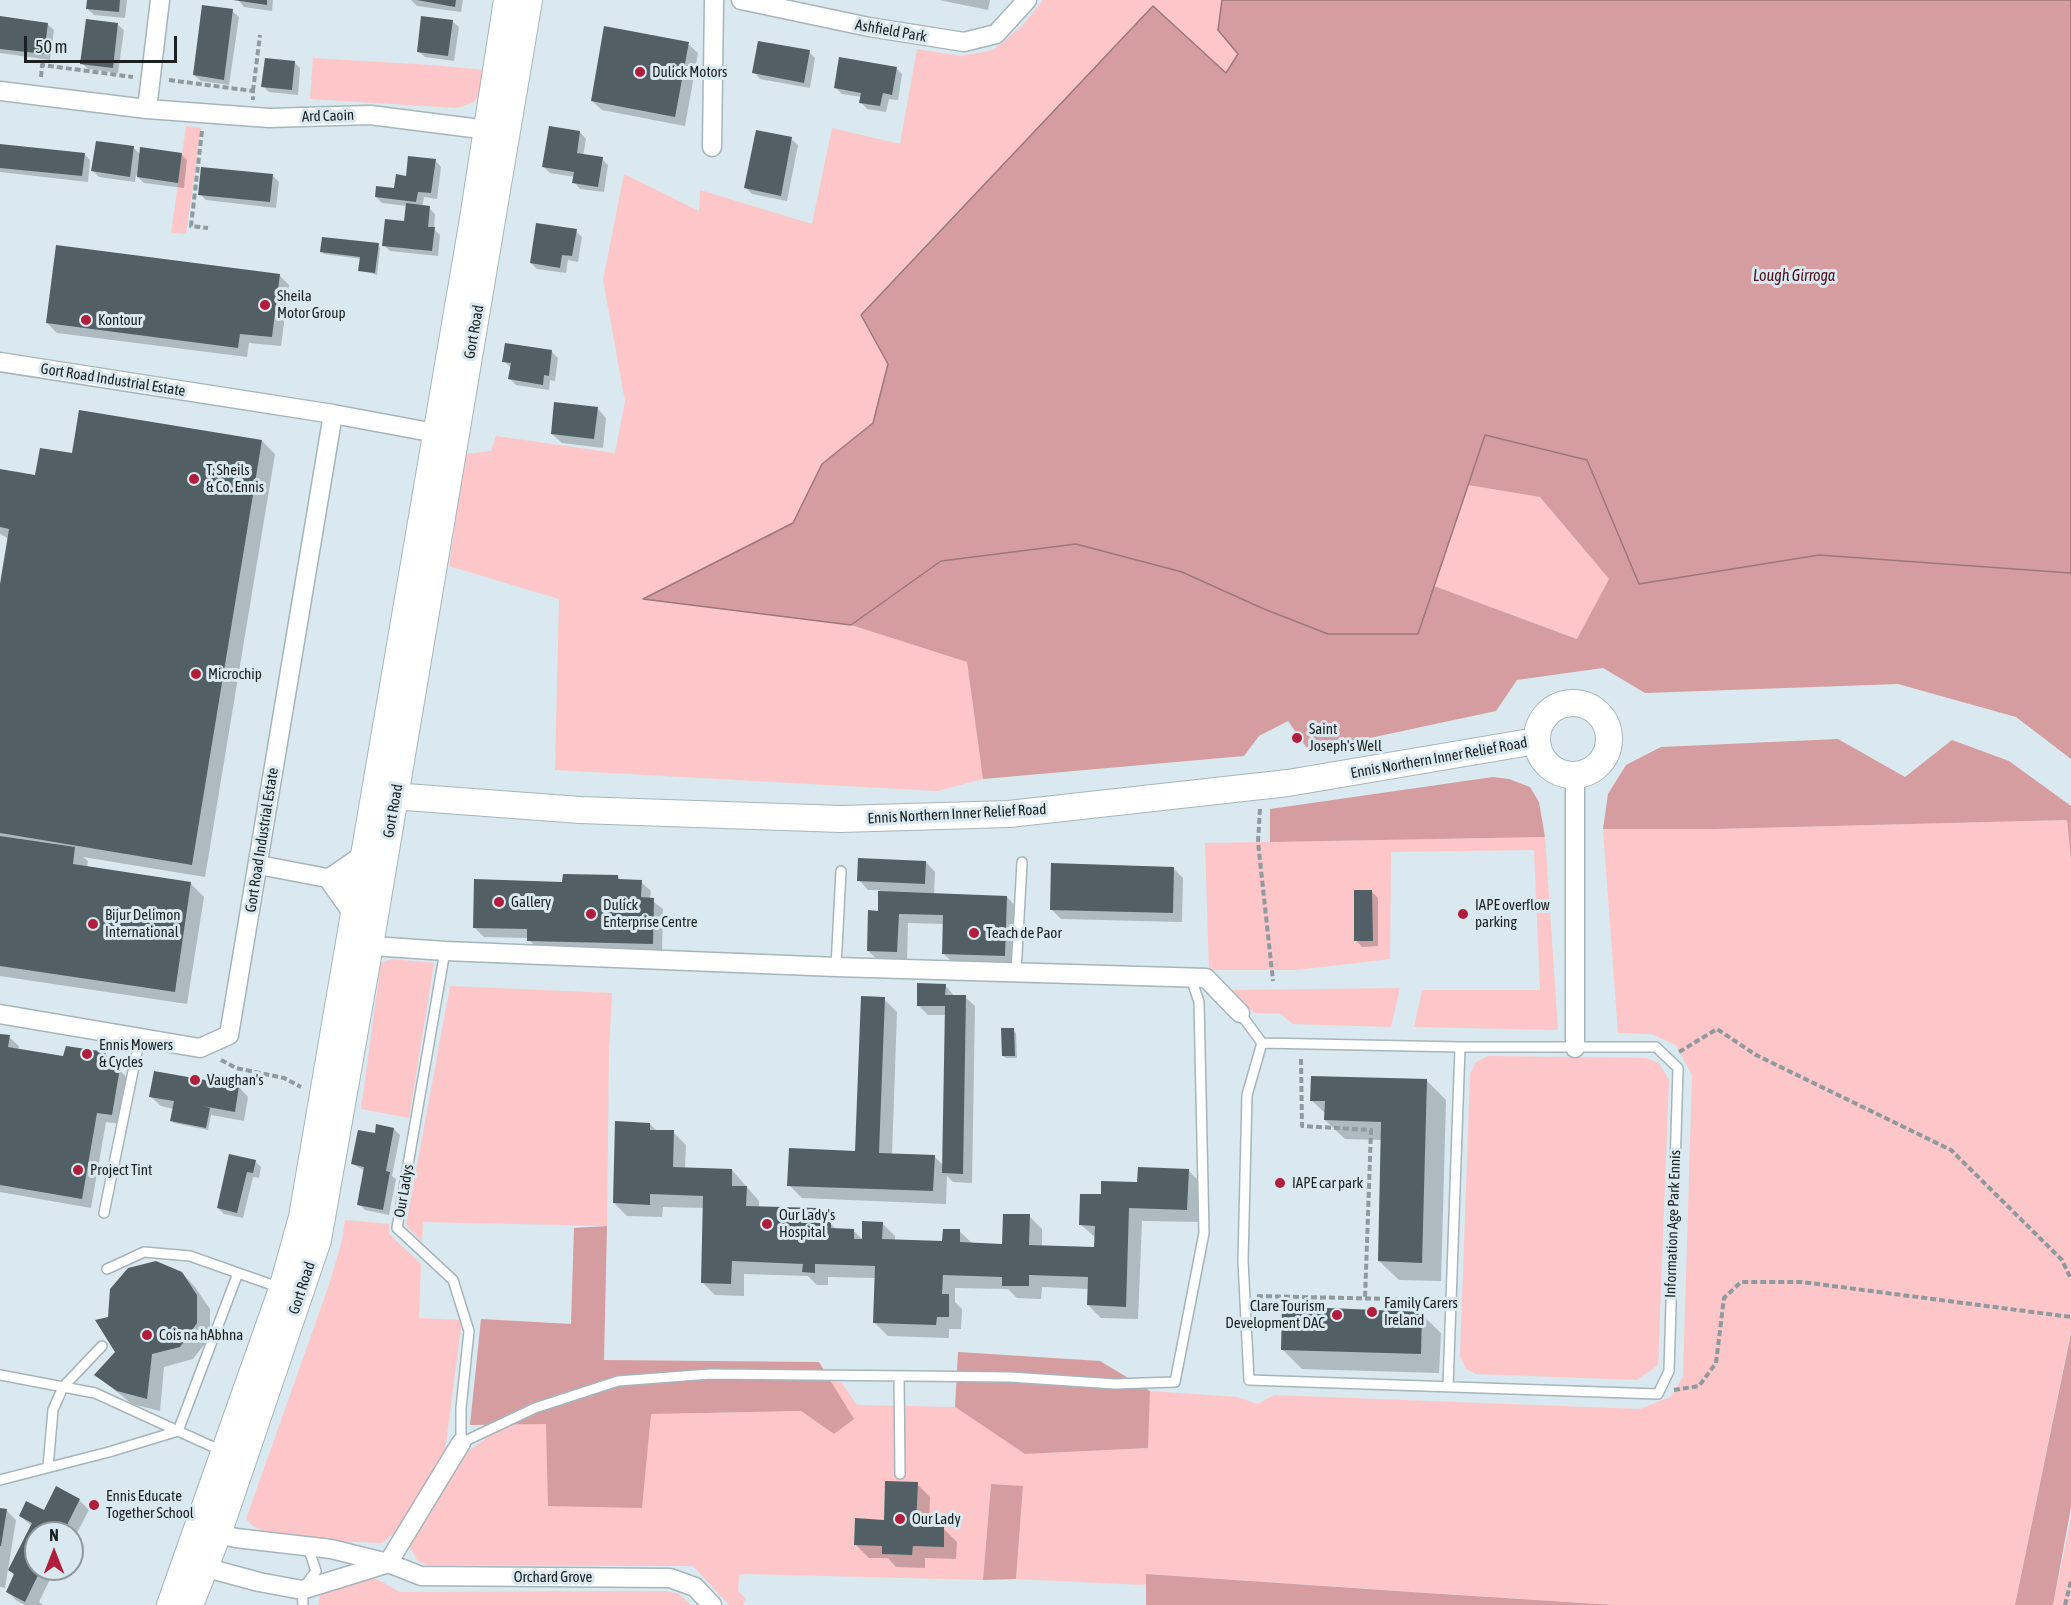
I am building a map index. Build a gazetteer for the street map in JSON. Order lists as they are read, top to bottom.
{
  "streets": {
    "main road": ["Gort Road", "Ennis Northern Inner Relief Road"],
    "street": [
      "Ashfield Park",
      "Ard Caoin",
      "Gort Road Industrial Estate",
      "Orchard Grove"
    ],
    "lane": ["Our Ladys", "Information Age Park Ennis"]
  },
  "crossings": [
    ["Ard Caoin", "Gort Road"],
    ["Gort Road", "Gort Road Industrial Estate"],
    ["Gort Road", "Ennis Northern Inner Relief Road"],
    ["Gort Road", "Orchard Grove"]
  ],
  "water": ["Lough Girroga"],
  "places": [
    "Dulick Motors",
    "Sheila Motor Group",
    "Kontour",
    "T. Sheils & Co. Ennis",
    "Microchip",
    "Saint Joseph's Well",
    "Gallery",
    "Dulick Enterprise Centre",
    "IAPE overflow parking",
    "Bijur Delimon International",
    "Teach de Paor",
    "Ennis Mowers & Cycles",
    "Vaughan's",
    "Project Tint",
    "IAPE car park",
    "Our Lady's Hospital",
    "Family Carers Ireland",
    "Clare Tourism Development DAC",
    "Cois na hAbhna",
    "Ennis Educate Together School",
    "Our Lady"
  ],
  "scale_bar": "50 m",
  "north": "top"
}
